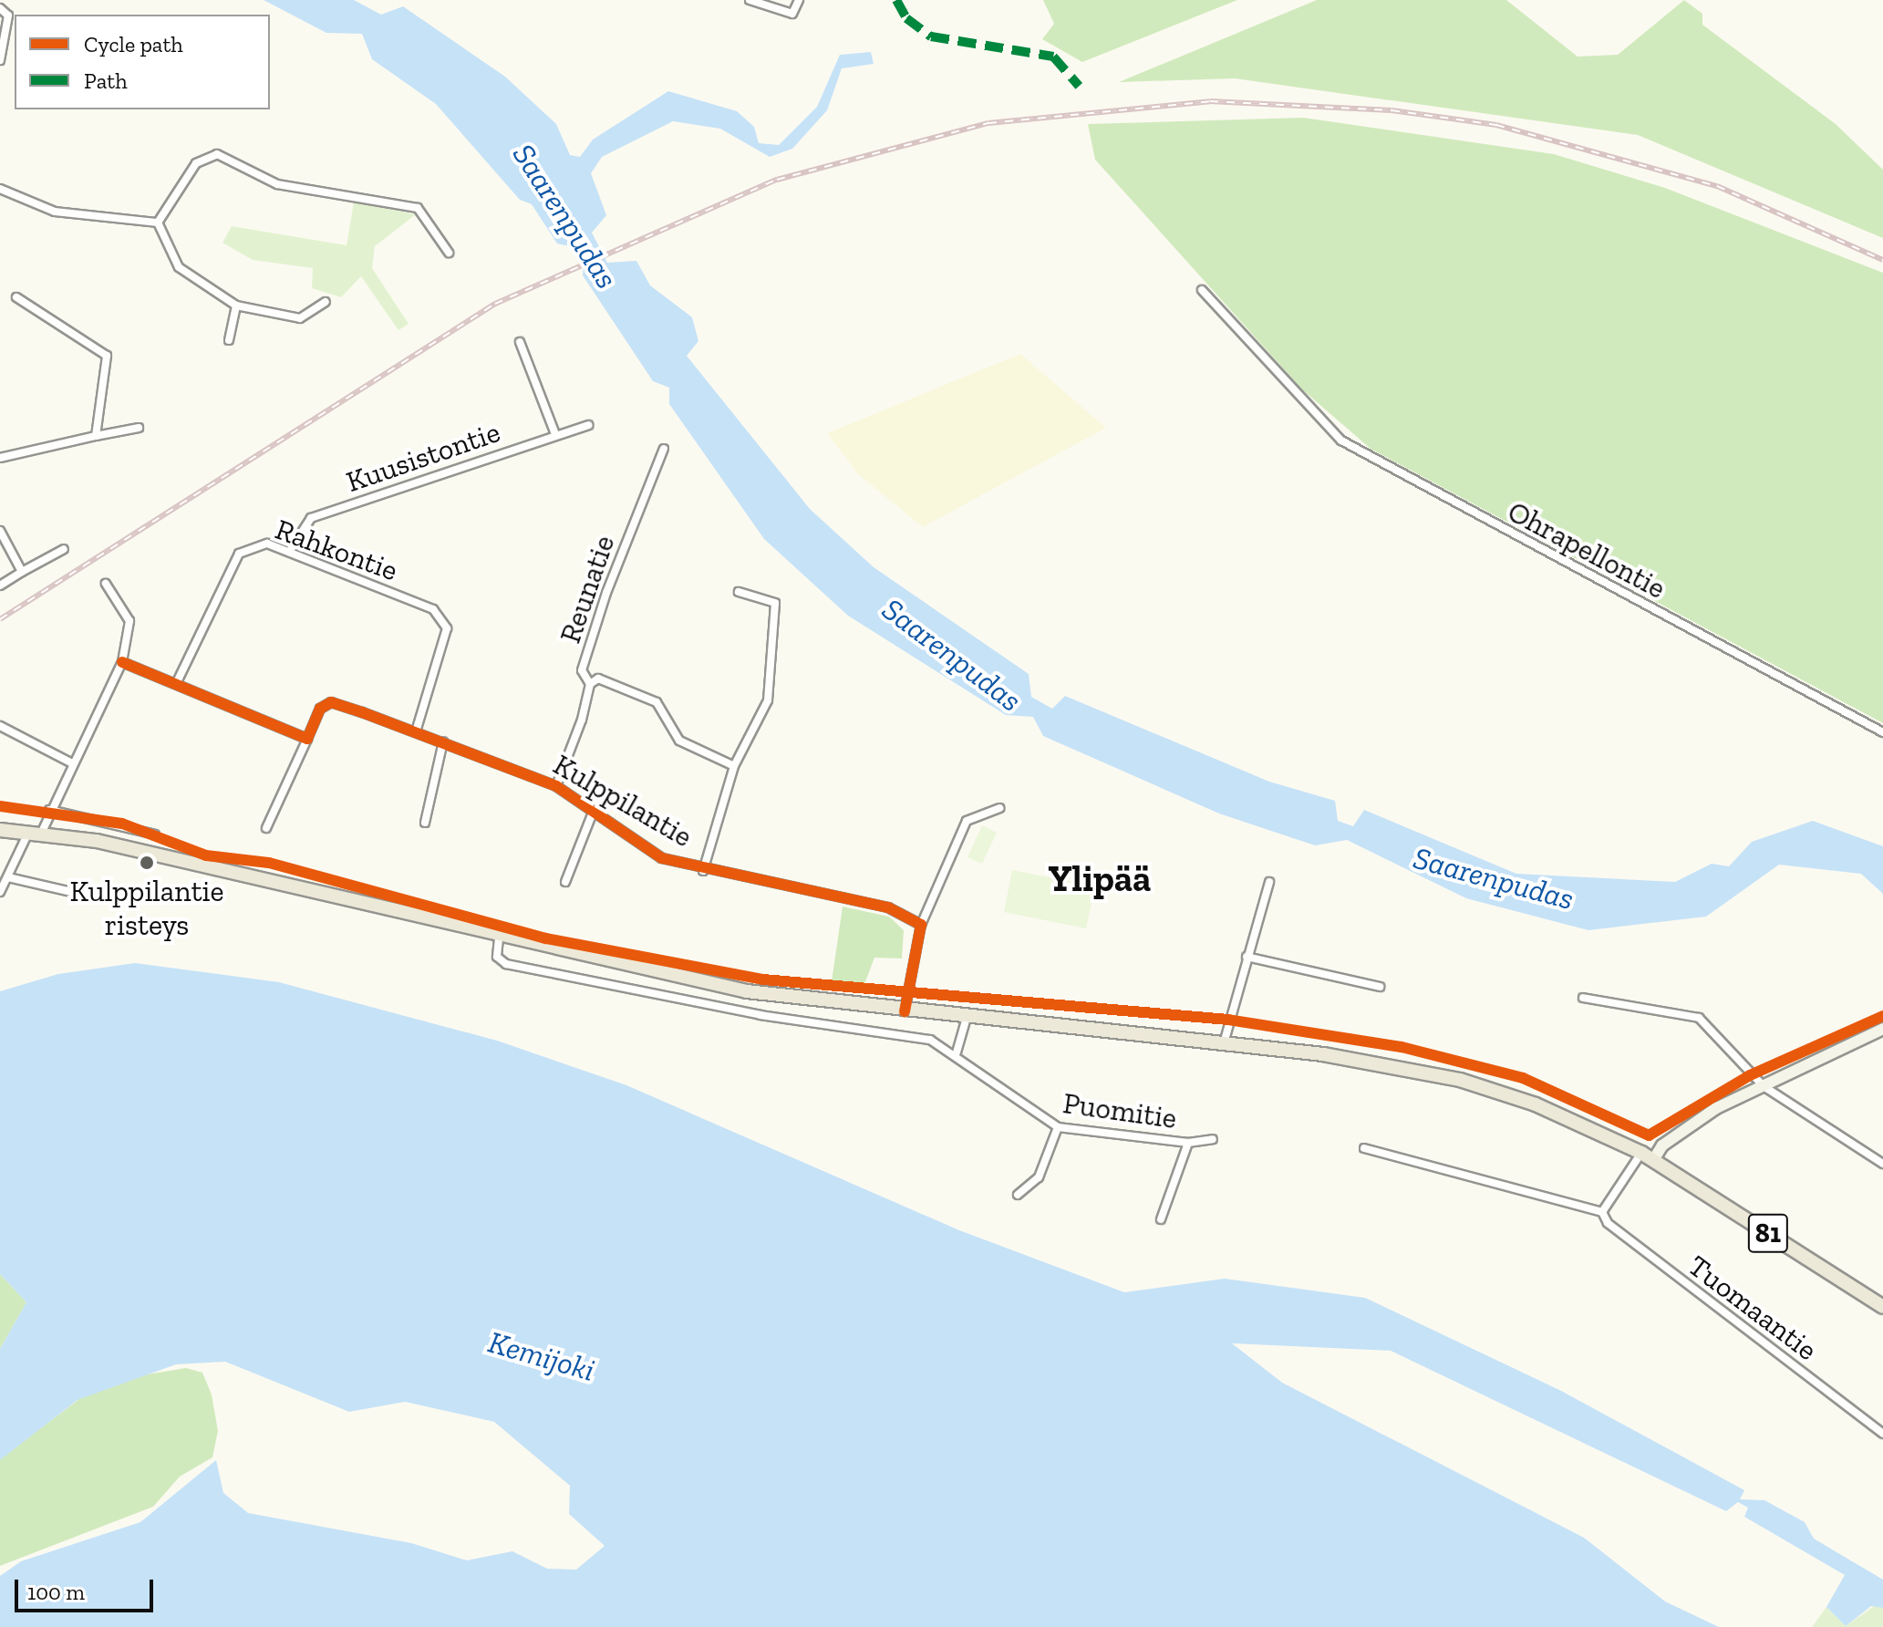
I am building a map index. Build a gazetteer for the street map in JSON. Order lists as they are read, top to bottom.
{
  "streets": {
    "main road": ["81"],
    "street": [
      "Kuusistontie",
      "Rahkontie",
      "Ohrapellontie",
      "Reunatie",
      "Kulppilantie",
      "Puomitie",
      "Tuomaantie"
    ]
  },
  "crossings": [
    ["Kuusistontie", "Rahkontie"],
    ["Rahkontie", "Kulppilantie"],
    ["Reunatie", "Kulppilantie"],
    ["Puomitie", "81"]
  ],
  "districts": ["Ylipää"],
  "water": ["Saarenpudas", "Kemijoki"],
  "places": ["Kulppilantie risteys"],
  "legend": ["Cycle path", "Path"],
  "scale_bar": "100 m"
}
